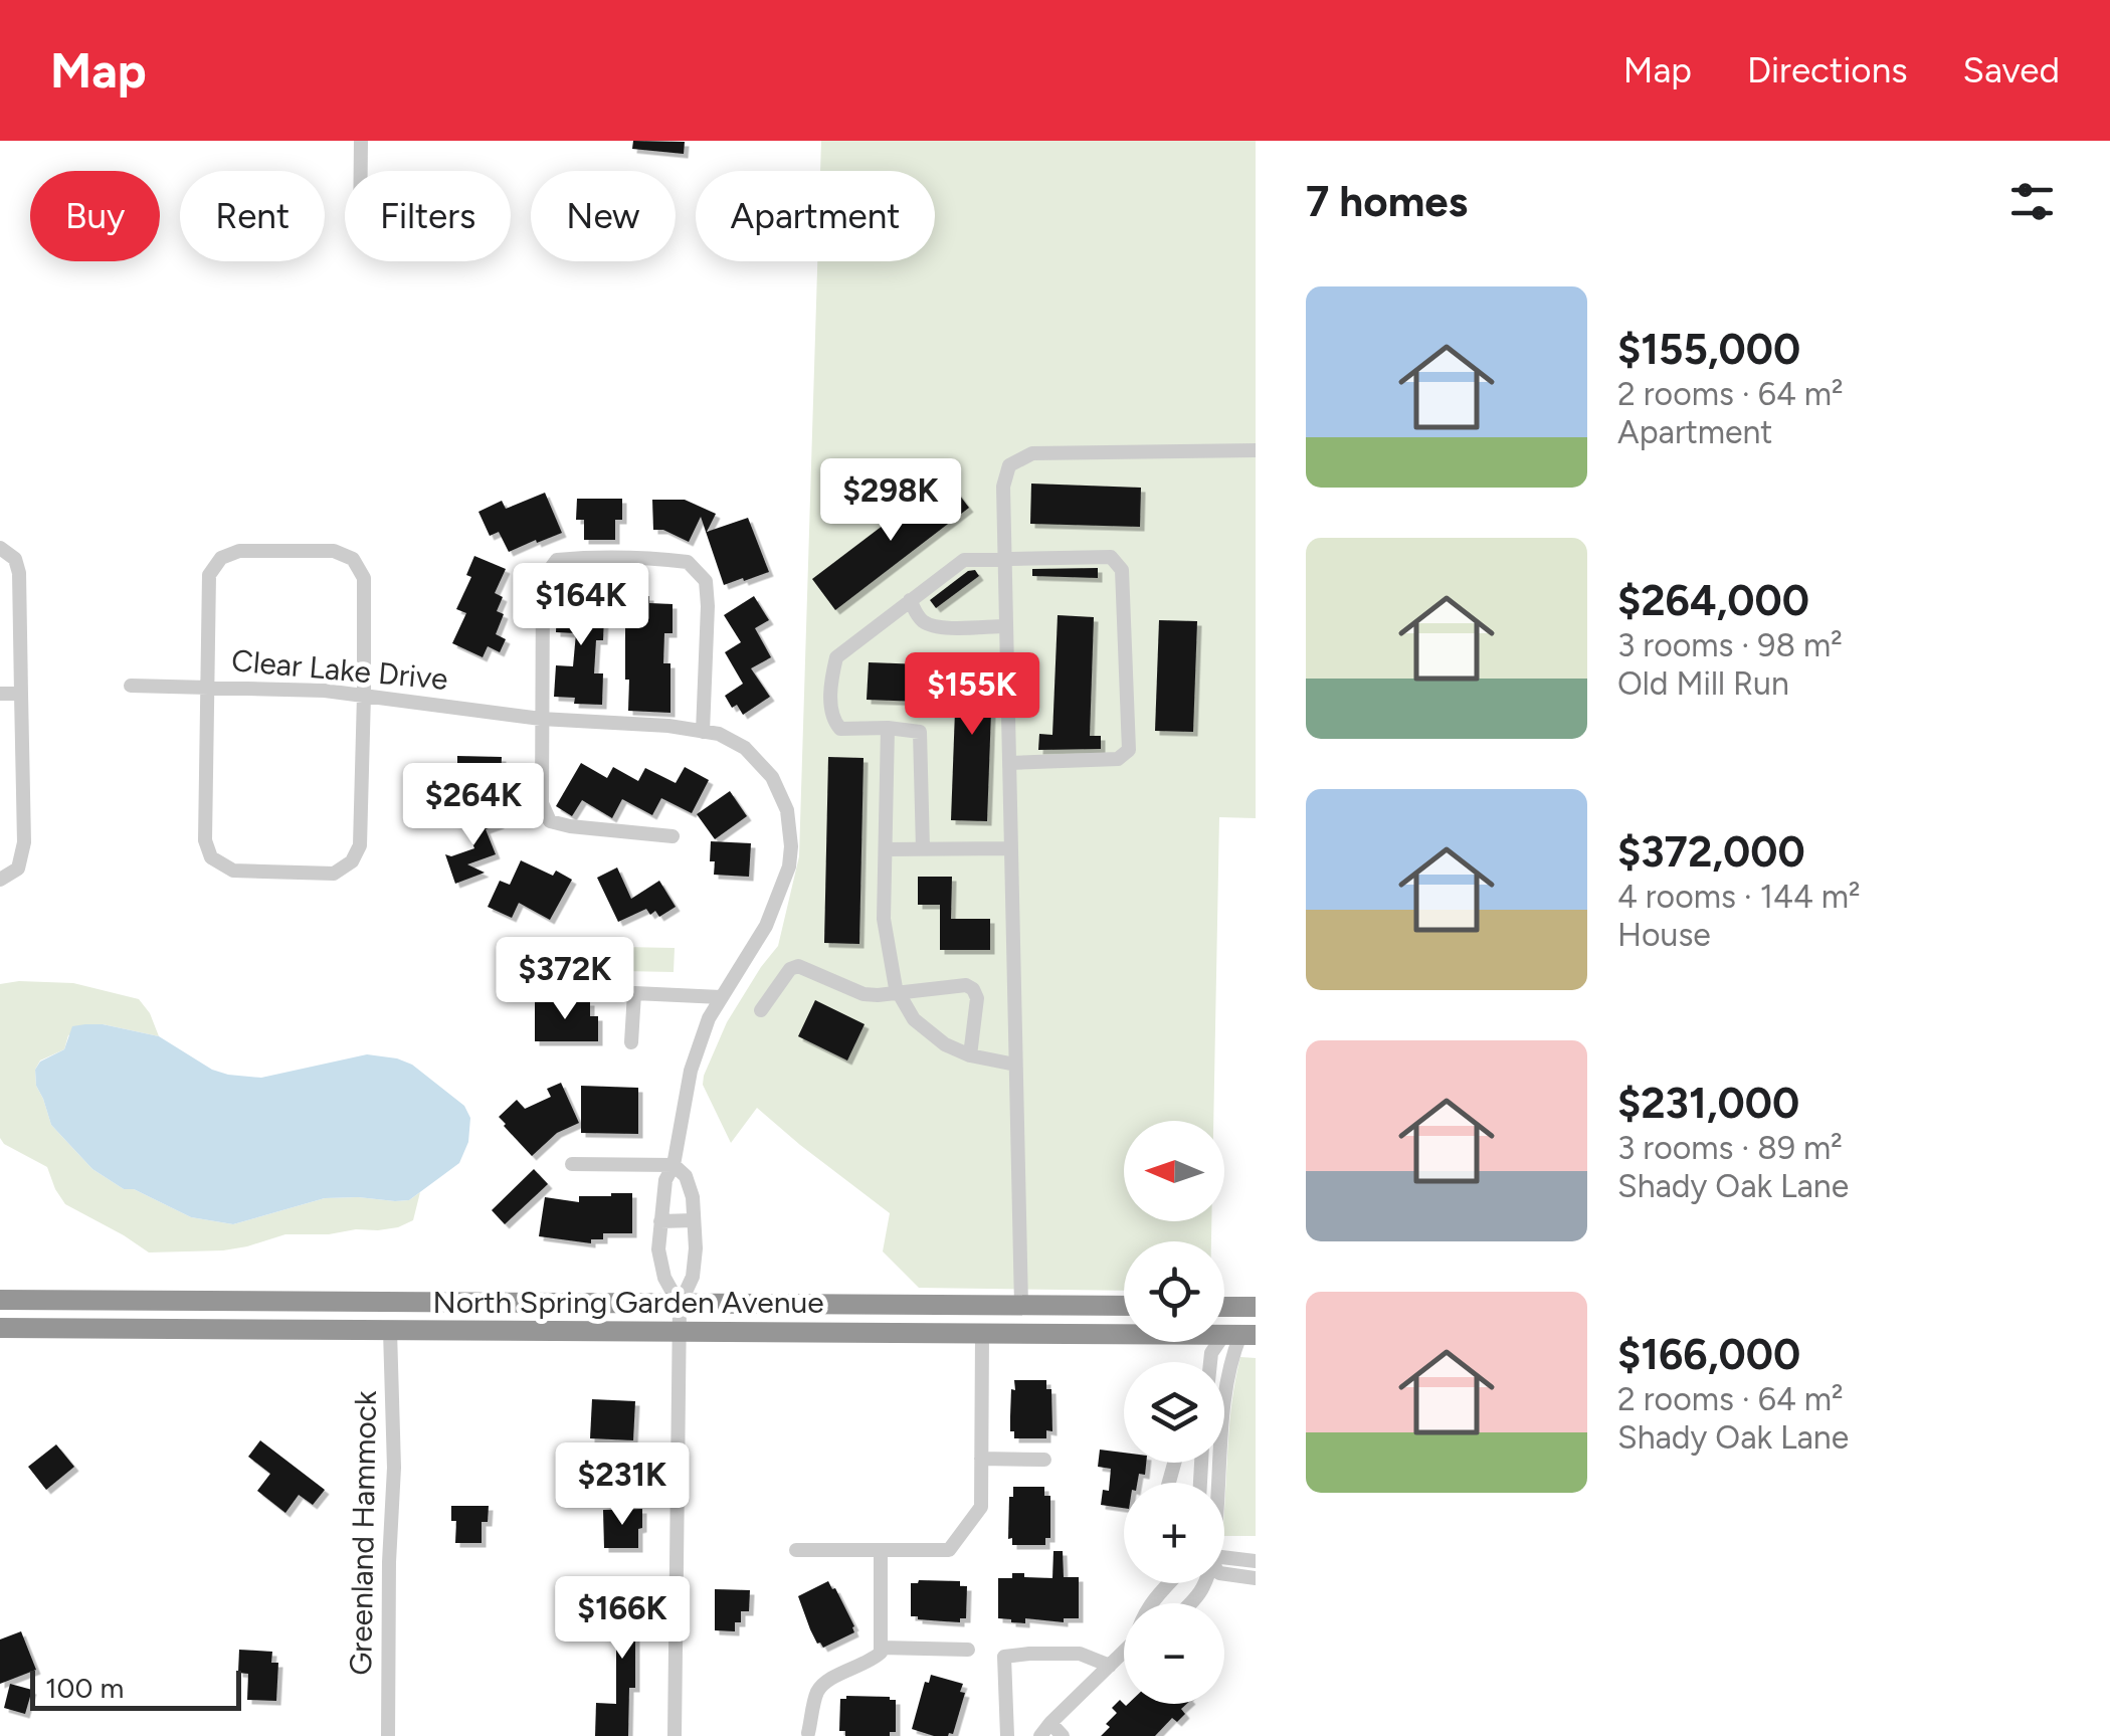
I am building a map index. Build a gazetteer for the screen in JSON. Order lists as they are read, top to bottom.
{
  "streets": {
    "highway": ["North Spring Garden Avenue"],
    "street": ["Clear Lake Drive", "Greenland Hammock"]
  },
  "crossings": [
    ["Clear Lake Drive", "North Spring Garden Avenue"],
    ["North Spring Garden Avenue", "Greenland Hammock"]
  ],
  "scale_bar": "100 m",
  "north": "left",
  "page": {
    "header": "Map",
    "nav": ["Map", "Directions", "Saved"],
    "heading": "7 homes",
    "chip": [
      "Buy",
      "Rent",
      "Filters",
      "New",
      "Apartment"
    ],
    "list": [
      {
        "name": "$155,000",
        "note": "2 rooms · 64 m² · Apartment"
      },
      {
        "name": "$264,000",
        "note": "3 rooms · 98 m² · Old Mill Run"
      },
      {
        "name": "$372,000",
        "note": "4 rooms · 144 m² · House"
      },
      {
        "name": "$231,000",
        "note": "3 rooms · 89 m² · Shady Oak Lane"
      },
      {
        "name": "$166,000",
        "note": "2 rooms · 64 m² · Shady Oak Lane"
      }
    ],
    "price": [
      "$298K",
      "$164K",
      "$155K",
      "$264K",
      "$372K",
      "$231K",
      "$166K"
    ],
    "map_buttons": ["+", "−"],
    "scale": "100 m"
  }
}
